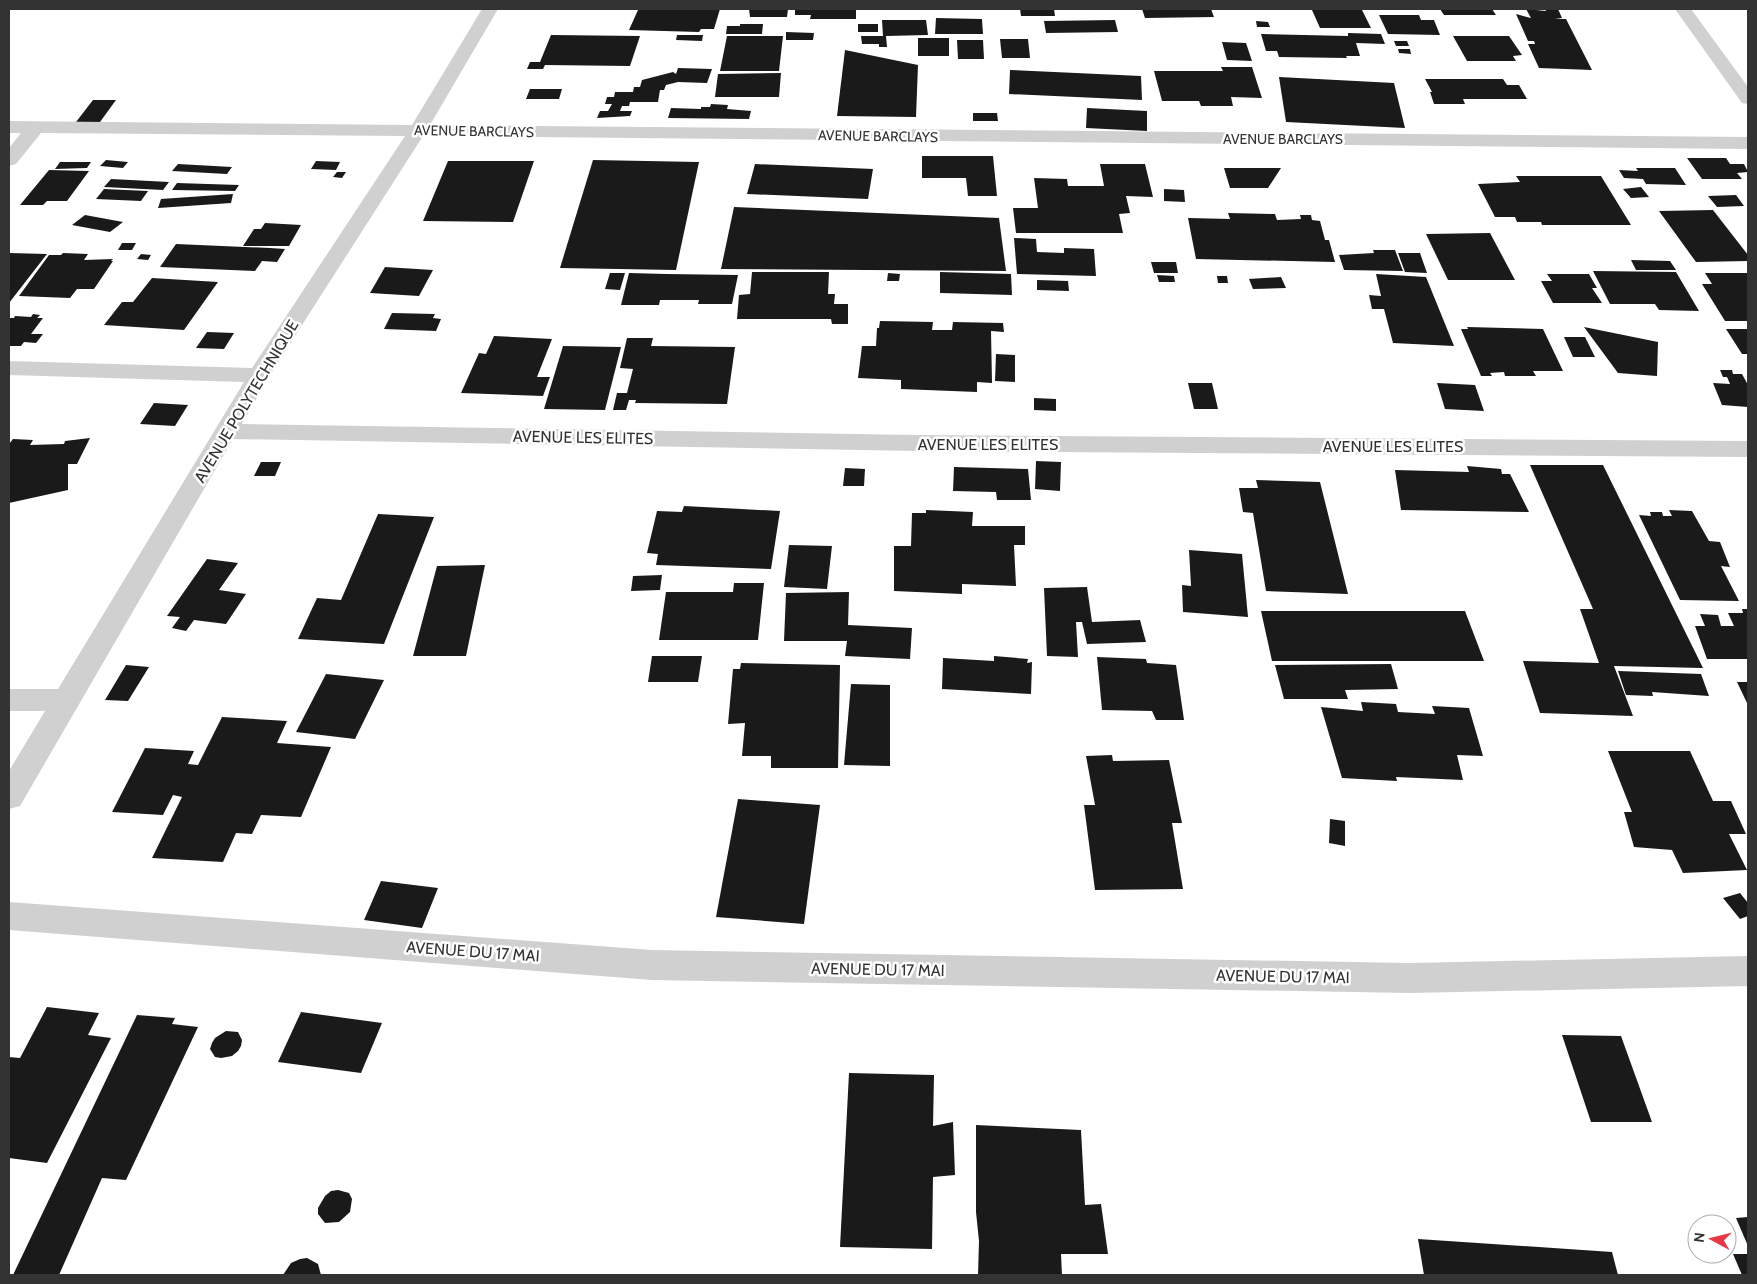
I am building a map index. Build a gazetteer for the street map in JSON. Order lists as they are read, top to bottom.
{
  "streets": {
    "street": [
      "AVENUE BARCLAYS",
      "AVENUE POLYTECHNIQUE",
      "AVENUE LES ELITES",
      "AVENUE DU 17 MAI"
    ]
  },
  "crossings": [
    ["AVENUE BARCLAYS", "AVENUE POLYTECHNIQUE"],
    ["AVENUE POLYTECHNIQUE", "AVENUE LES ELITES"]
  ],
  "north": "left"
}
